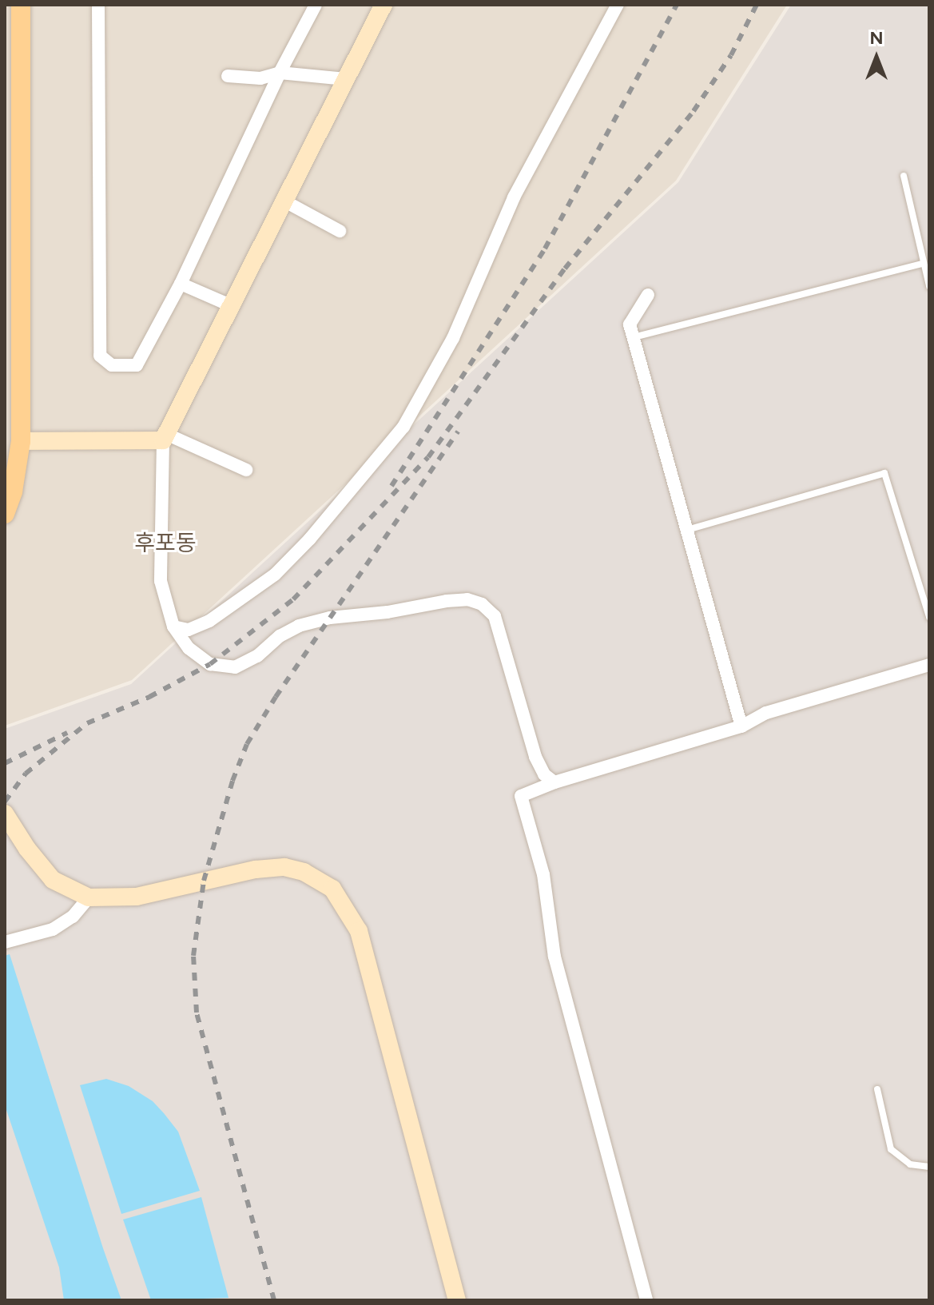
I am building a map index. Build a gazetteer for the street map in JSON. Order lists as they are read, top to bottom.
{
  "districts": ["후포동"],
  "north": "top"
}
